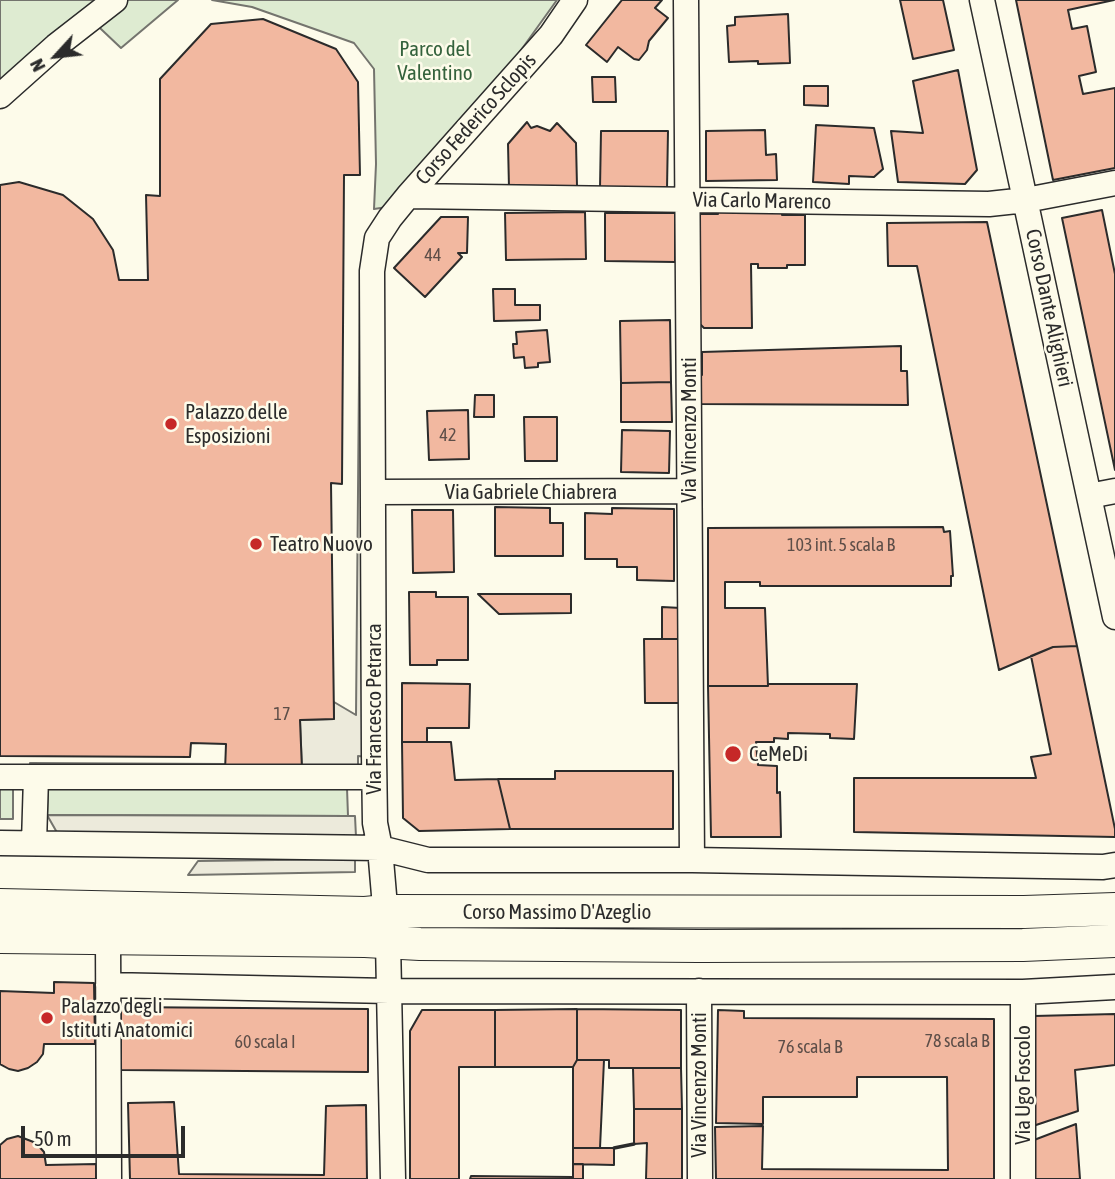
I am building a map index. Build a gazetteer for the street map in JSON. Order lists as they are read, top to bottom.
{
  "streets": {
    "main road": ["Corso Massimo D'Azeglio"],
    "street": [
      "Corso Federico Sclopis",
      "Via Carlo Marenco",
      "Corso Dante Alighieri",
      "Via Vincenzo Monti",
      "Via Gabriele Chiabrera",
      "Via Francesco Petrarca",
      "Via Ugo Foscolo"
    ]
  },
  "crossings": [
    ["Corso Federico Sclopis", "Via Carlo Marenco"],
    ["Corso Federico Sclopis", "Via Francesco Petrarca"],
    ["Via Carlo Marenco", "Corso Dante Alighieri"],
    ["Via Carlo Marenco", "Via Vincenzo Monti"],
    ["Via Vincenzo Monti", "Via Gabriele Chiabrera"],
    ["Via Gabriele Chiabrera", "Via Francesco Petrarca"],
    ["Via Francesco Petrarca", "Corso Massimo D'Azeglio"]
  ],
  "parks": ["Parco del Valentino"],
  "places": [
    "Palazzo delle Esposizioni",
    "Teatro Nuovo",
    "CeMeDi",
    "Palazzo degli Istituti Anatomici"
  ],
  "house_numbers": [
    "44",
    "42",
    "103 int. 5 scala B",
    "17",
    "78 scala B",
    "60 scala I",
    "76 scala B"
  ],
  "scale_bar": "50 m",
  "north": "bottom left"
}
